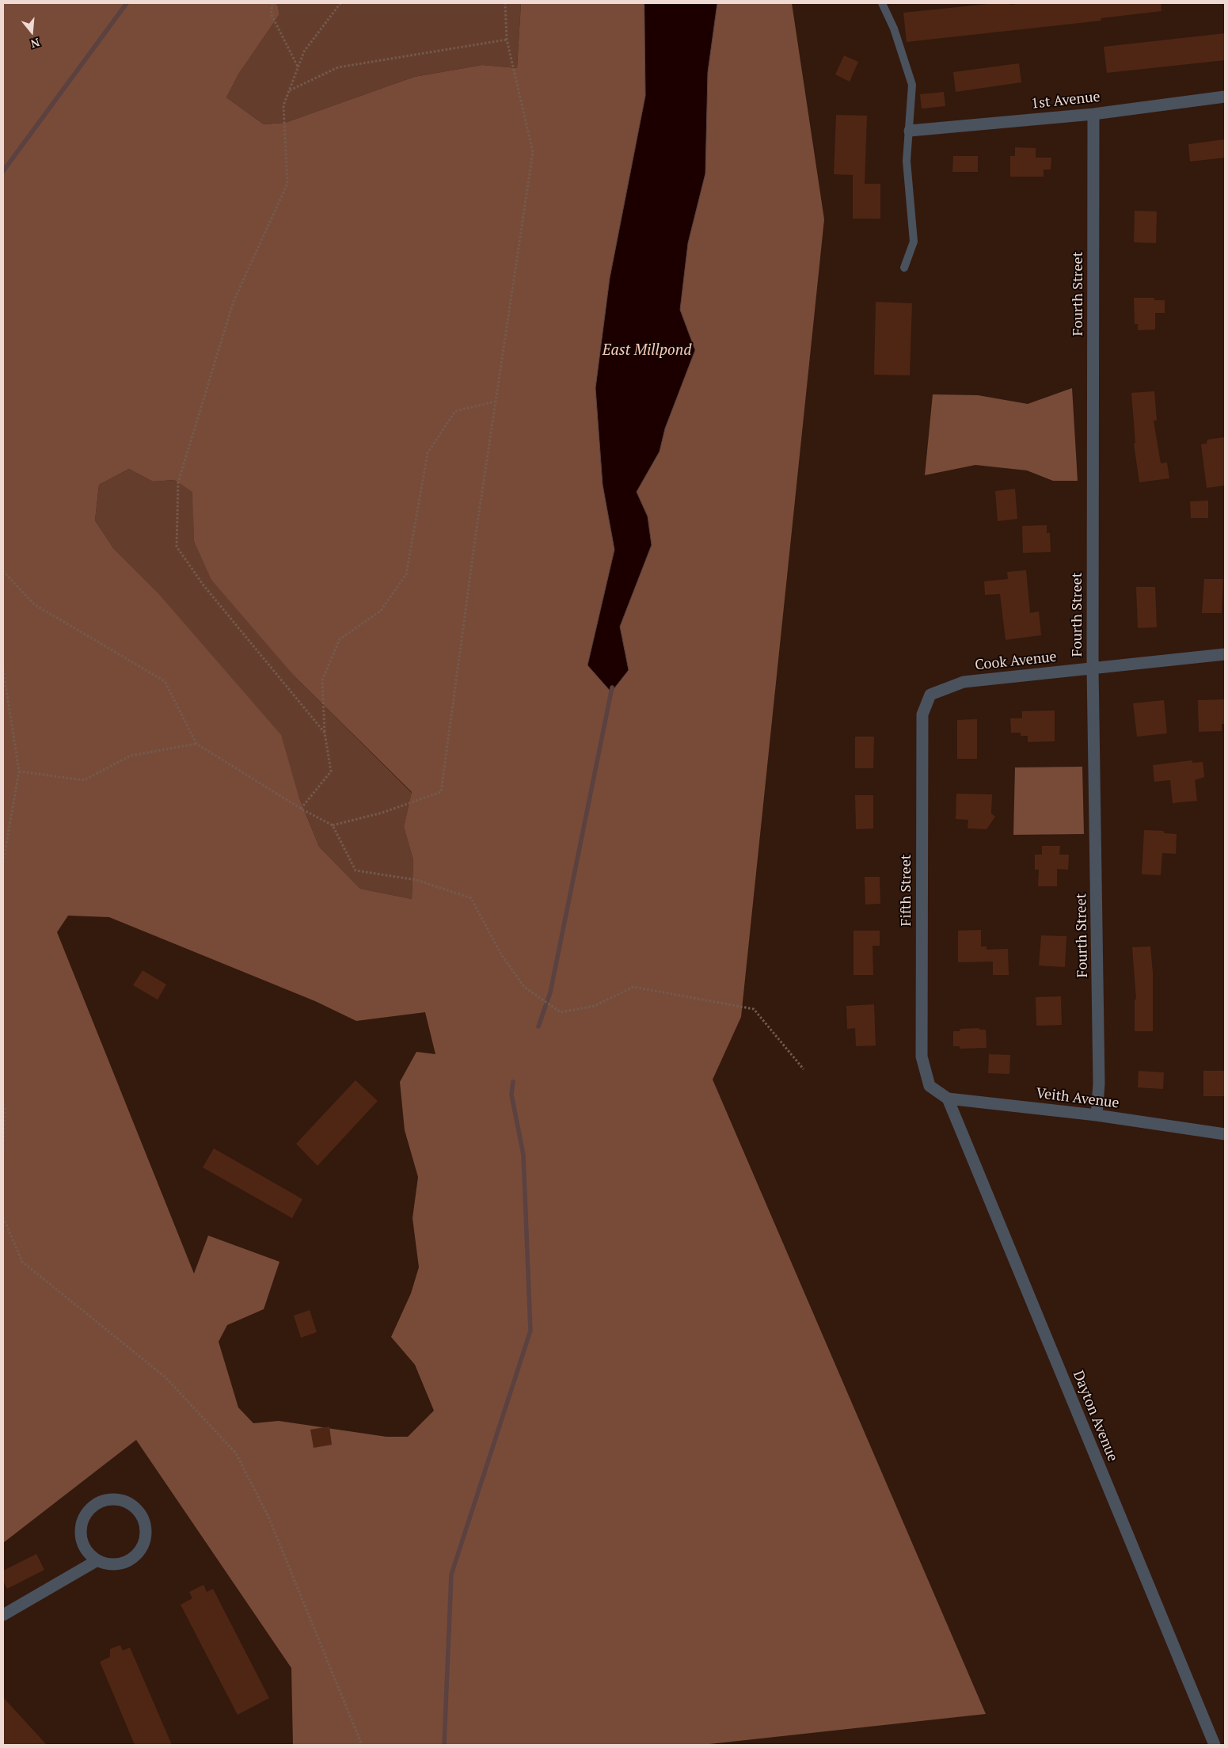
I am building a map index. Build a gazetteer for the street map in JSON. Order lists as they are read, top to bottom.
{
  "streets": {
    "street": [
      "1st Avenue",
      "Fourth Street",
      "Cook Avenue",
      "Fifth Street",
      "Veith Avenue",
      "Dayton Avenue"
    ]
  },
  "crossings": [
    ["1st Avenue", "Fourth Street"],
    ["Fourth Street", "Cook Avenue"],
    ["Fourth Street", "Veith Avenue"],
    ["Cook Avenue", "Fifth Street"],
    ["Fifth Street", "Veith Avenue"],
    ["Veith Avenue", "Dayton Avenue"]
  ],
  "water": ["East Millpond"],
  "north": "bottom"
}
